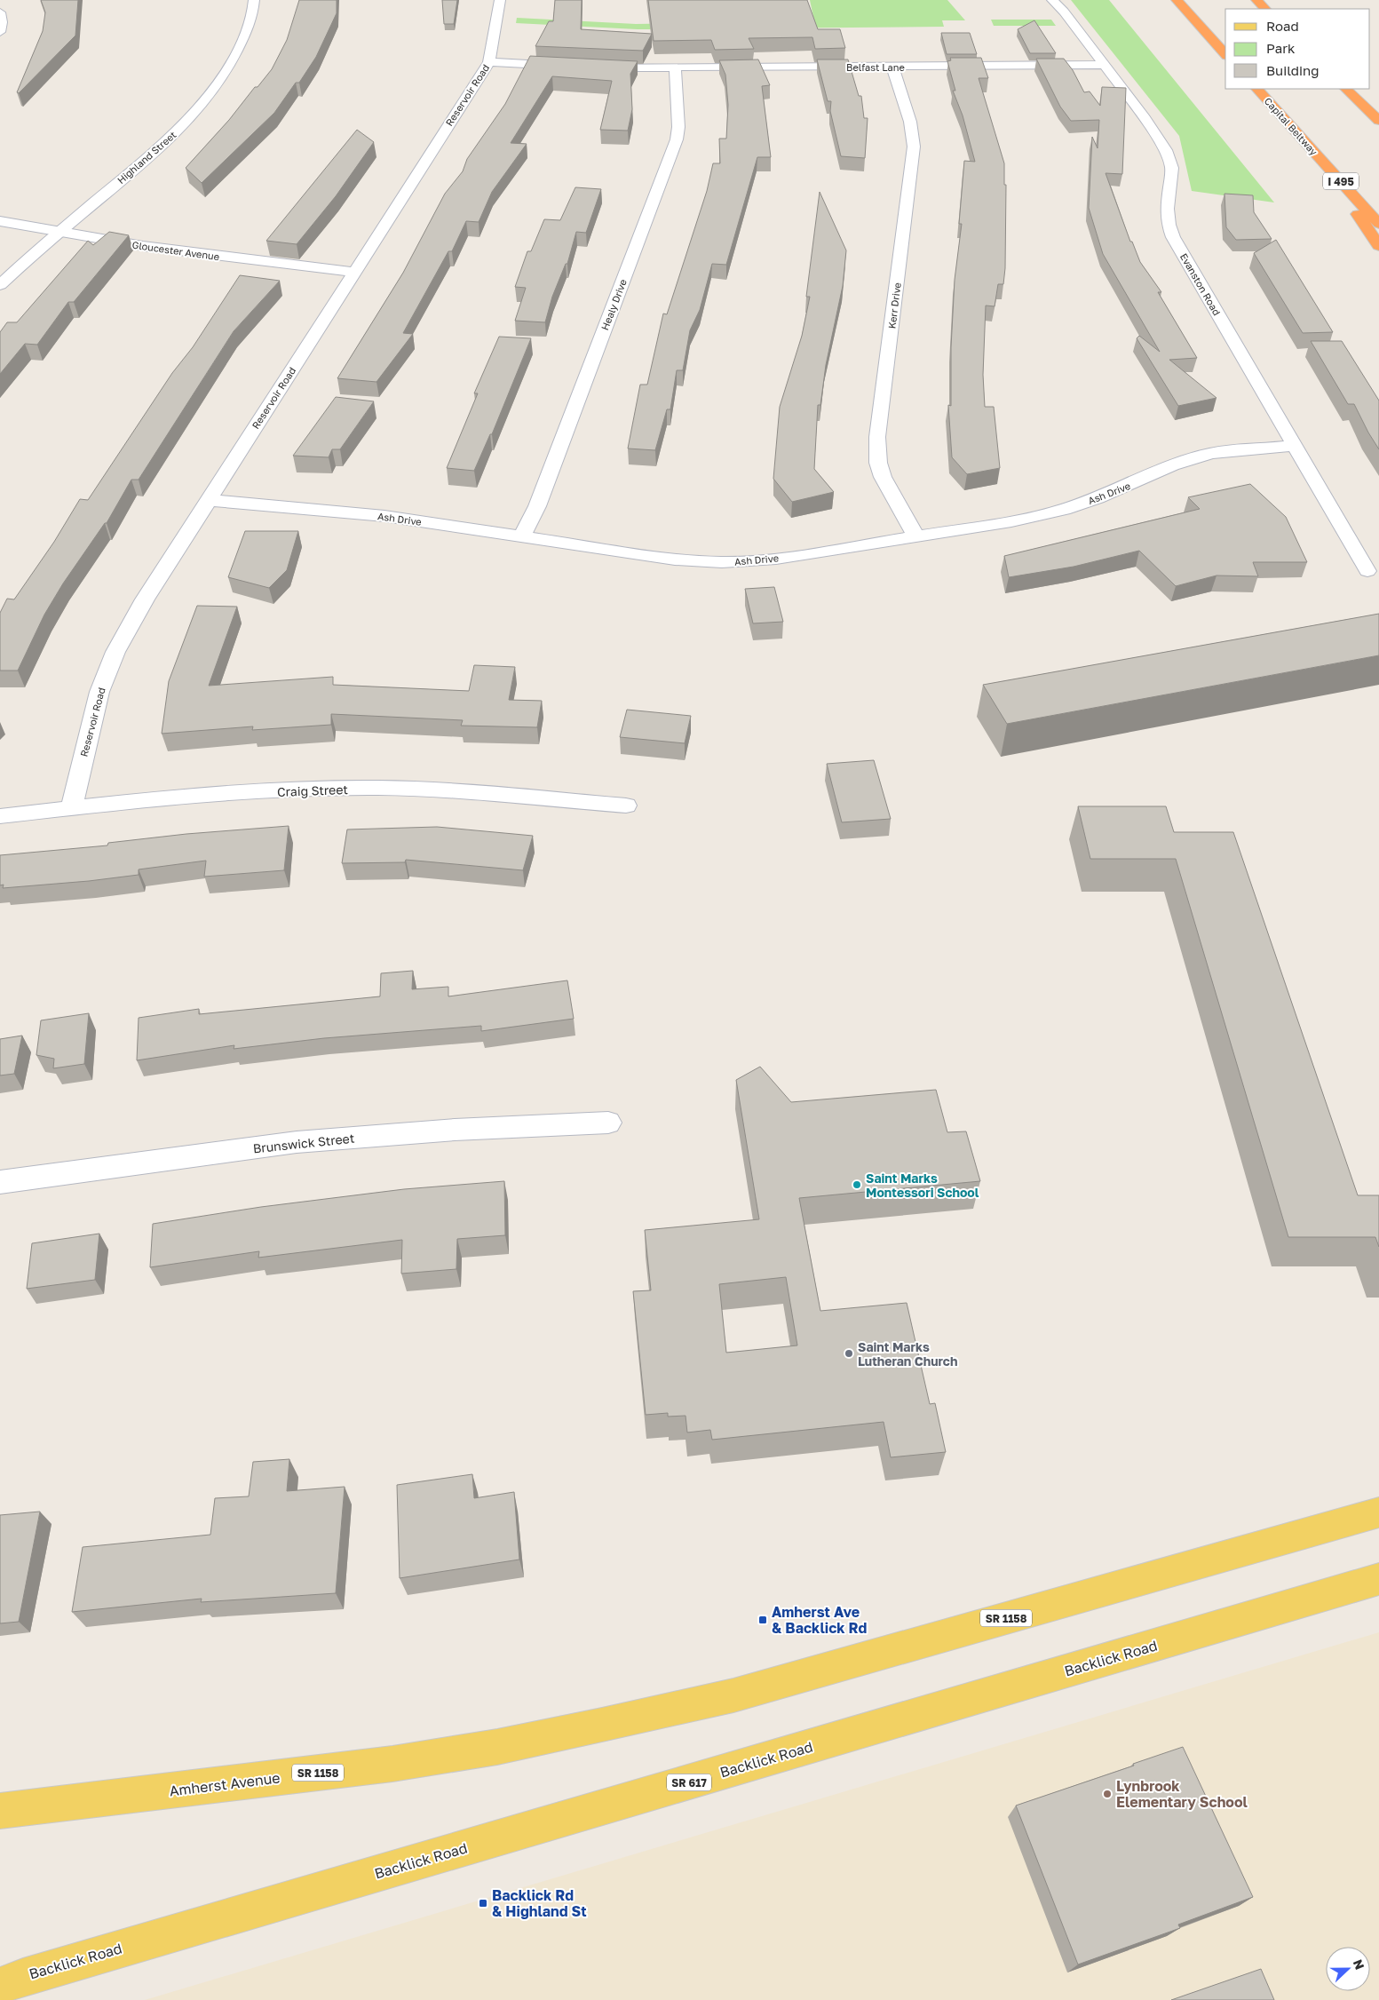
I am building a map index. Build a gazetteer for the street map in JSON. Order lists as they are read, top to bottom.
{
  "streets": {
    "highway": ["Capital Beltway", "I 495"],
    "main road": [
      "SR 1158",
      "Backlick Road",
      "SR 617",
      "Amherst Avenue"
    ],
    "street": [
      "Belfast Lane",
      "Reservoir Road",
      "Highland Street",
      "Gloucester Avenue",
      "Evanston Road",
      "Healy Drive",
      "Kerr Drive",
      "Ash Drive",
      "Craig Street",
      "Brunswick Street"
    ]
  },
  "crossings": [
    ["Belfast Lane", "Evanston Road"],
    ["Belfast Lane", "Healy Drive"],
    ["Belfast Lane", "Kerr Drive"],
    ["Reservoir Road", "Gloucester Avenue"],
    ["Reservoir Road", "Ash Drive"],
    ["Reservoir Road", "Craig Street"],
    ["Highland Street", "Gloucester Avenue"],
    ["Evanston Road", "Ash Drive"],
    ["Healy Drive", "Ash Drive"],
    ["Kerr Drive", "Ash Drive"]
  ],
  "places": {
    "other": ["Saint Marks Montessori School", "Saint Marks Lutheran Church", "Lynbrook Elementary School"],
    "transit": ["Amherst Ave & Backlick Rd", "Backlick Rd & Highland St"]
  },
  "legend": ["Road", "Park", "Building"],
  "north": "right"
}
